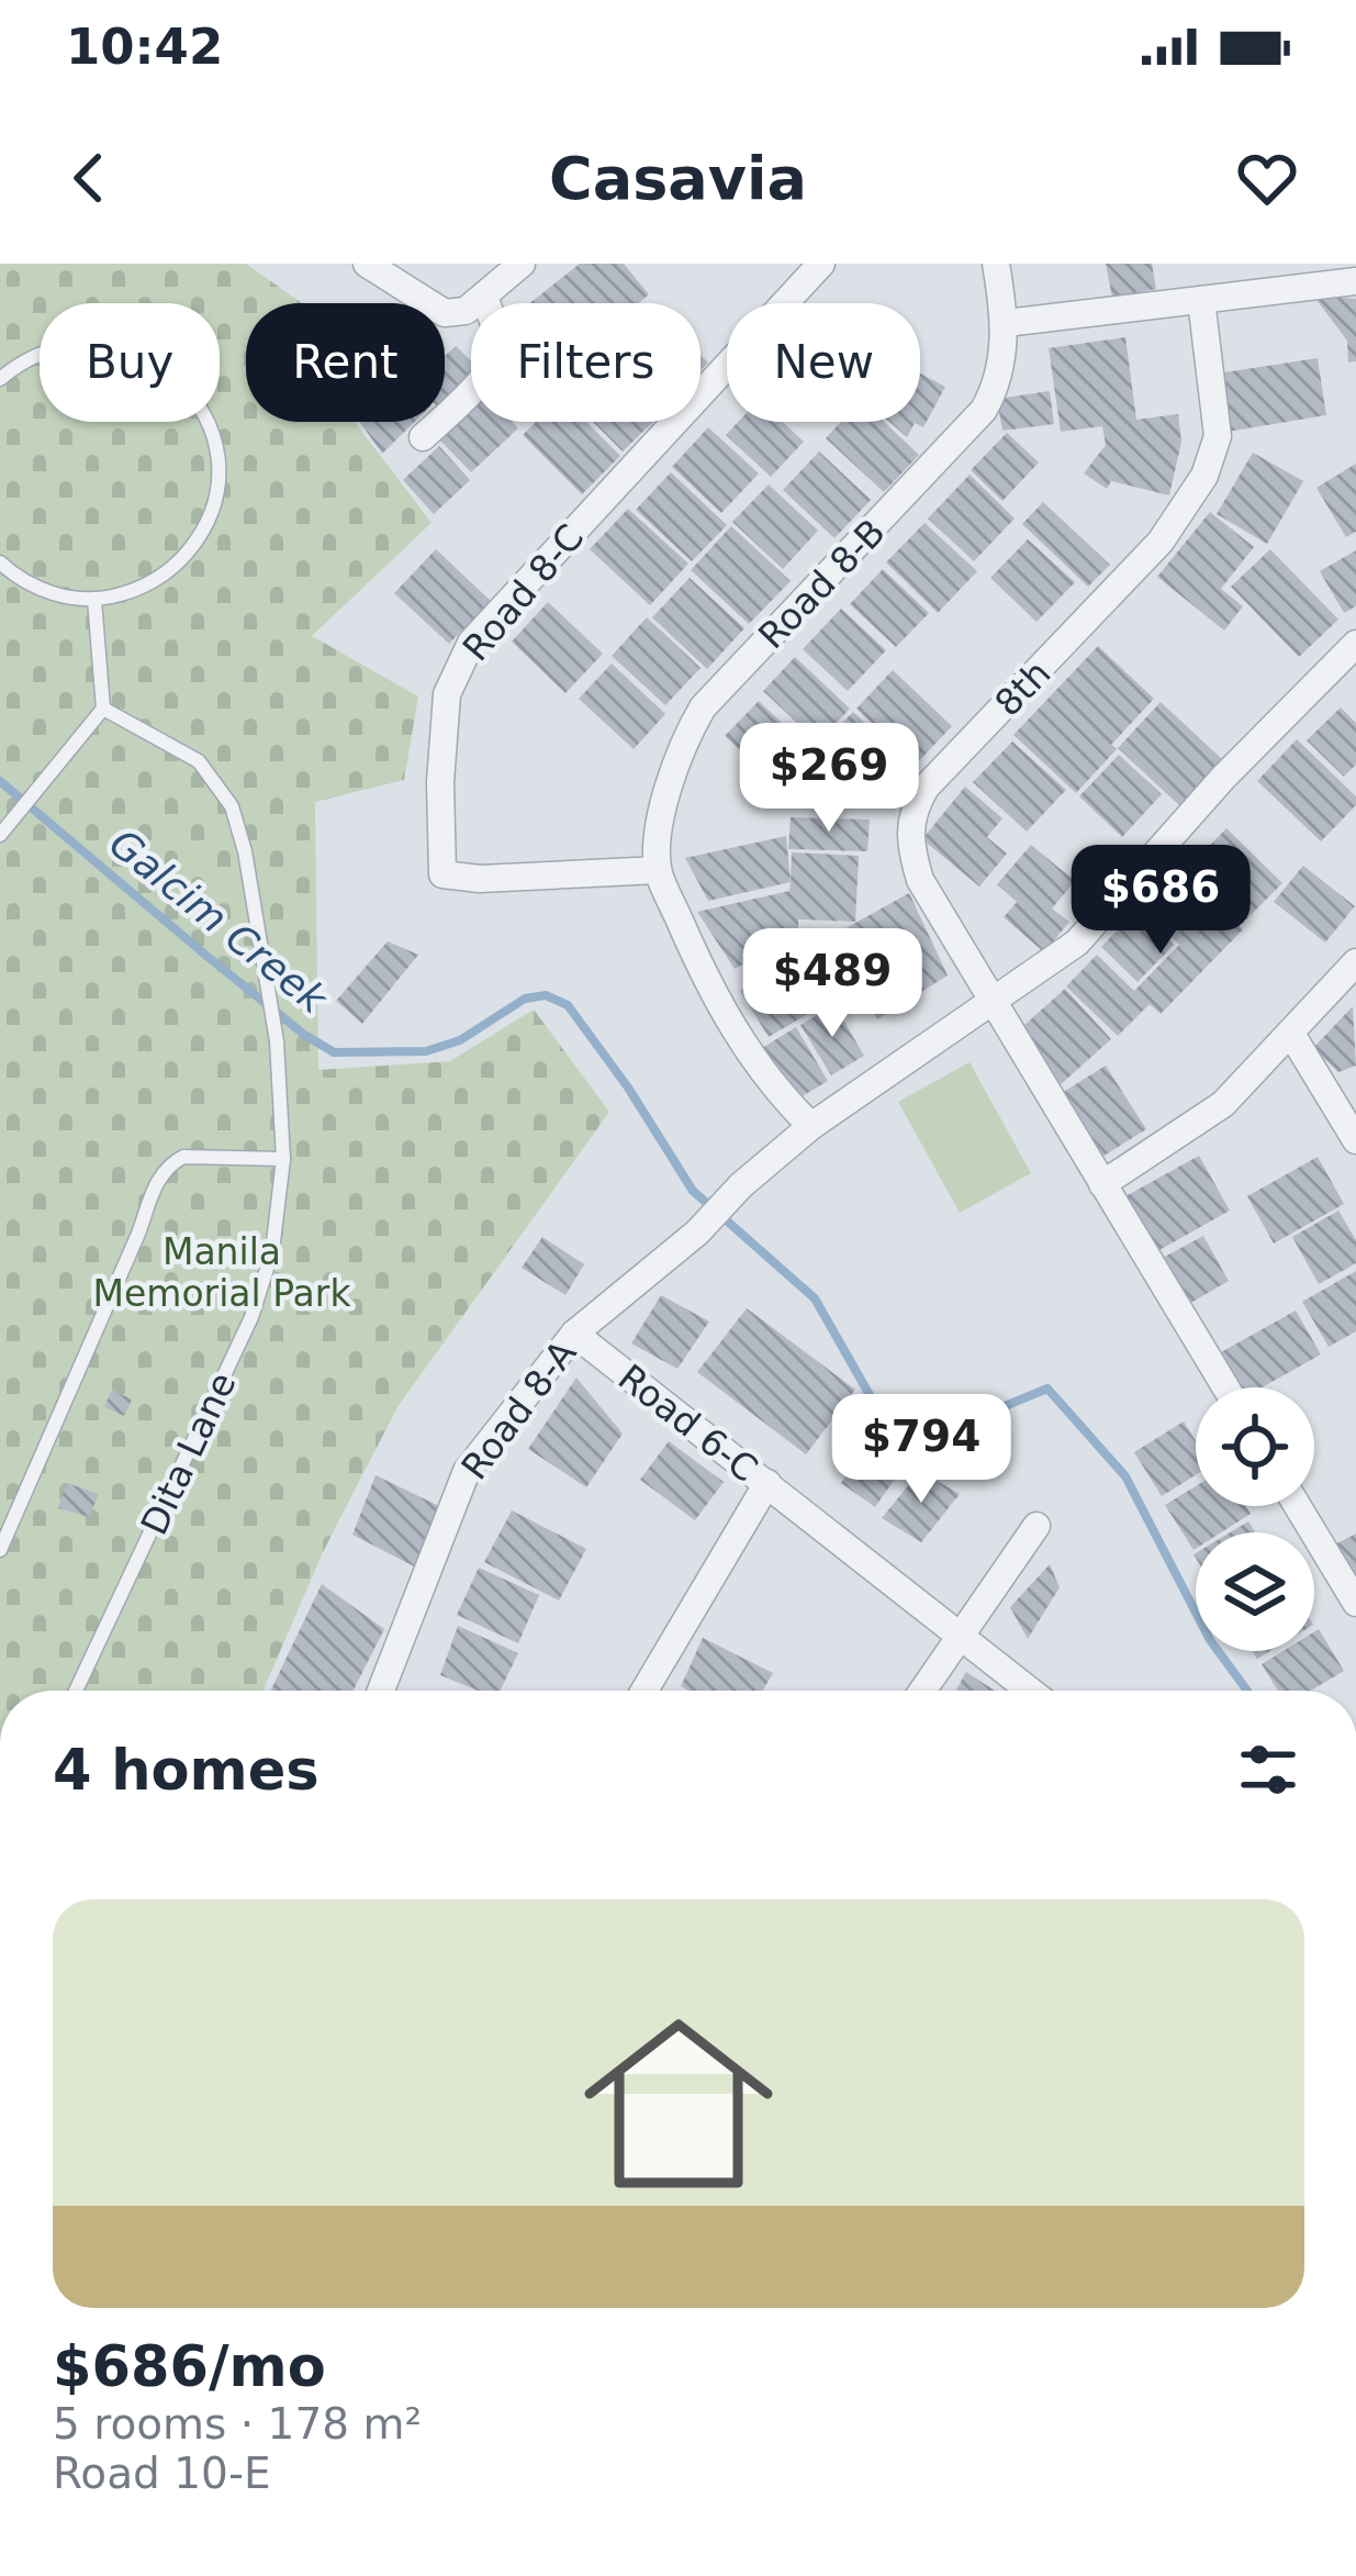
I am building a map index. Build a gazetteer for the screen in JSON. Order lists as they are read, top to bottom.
{
  "streets": {
    "street": [
      "Road 8-B",
      "Road 8-C",
      "8th",
      "Road 8-A",
      "Road 6-C"
    ],
    "lane": ["Dita Lane"]
  },
  "crossings": [
    ["Road 8-B", "Road 8-C"],
    ["Road 8-B", "Road 8-A"],
    ["8th", "Road 8-A"],
    ["Road 8-A", "Road 6-C"]
  ],
  "water": ["Galcim Creek"],
  "parks": ["Manila Memorial Park"],
  "page": {
    "status": "10:42",
    "header": "Casavia",
    "chip": [
      "Buy",
      "Rent",
      "Filters",
      "New"
    ],
    "price": [
      "$269",
      "$686",
      "$489",
      "$794"
    ],
    "heading": "4 homes",
    "list": [
      {
        "name": "$686/mo",
        "note": "5 rooms · 178 m² · Road 10-E"
      }
    ]
  }
}
